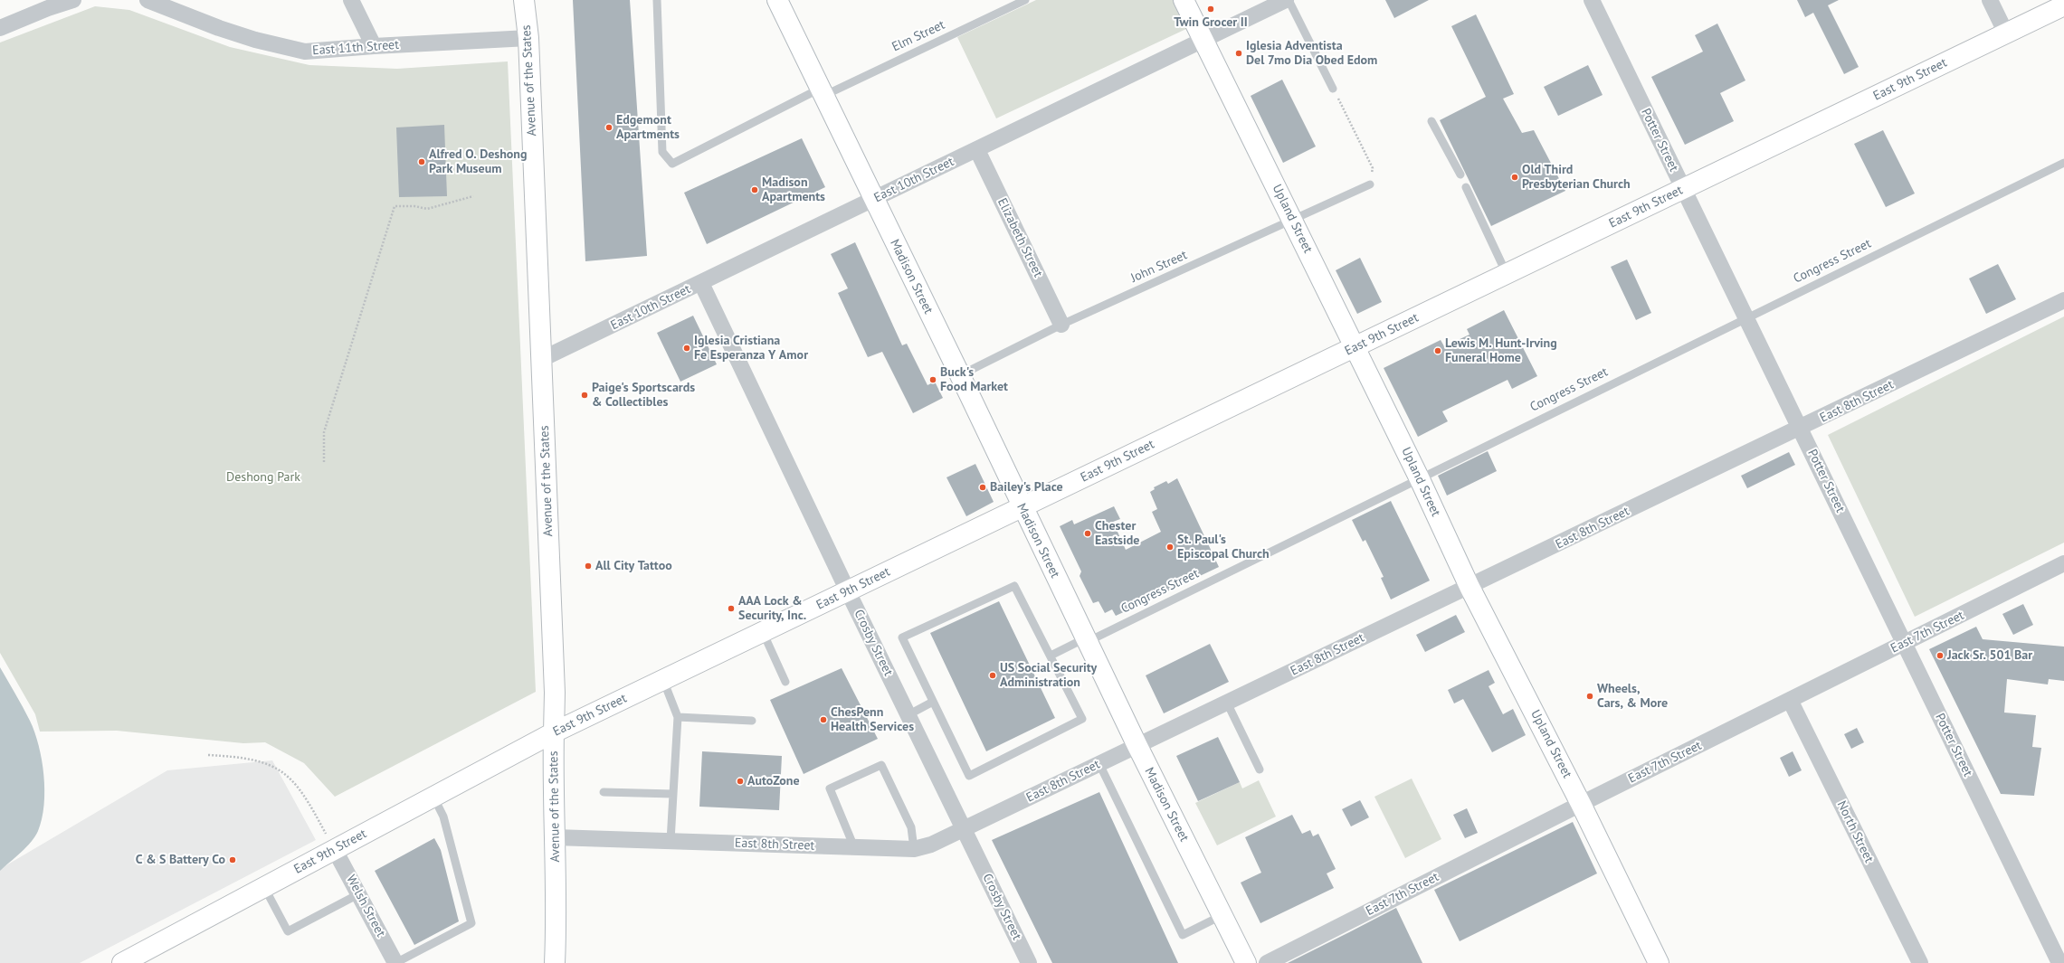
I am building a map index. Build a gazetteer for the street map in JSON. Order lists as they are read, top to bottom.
{
  "streets": {
    "main road": [
      "East 9th Street",
      "Avenue of the States",
      "Upland Street",
      "Madison Street"
    ],
    "street": [
      "East 11th Street",
      "Potter Street",
      "East 10th Street",
      "Elizabeth Street",
      "East 8th Street",
      "East 7th Street",
      "Crosby Street",
      "North Street",
      "Welsh Street"
    ],
    "lane": ["Elm Street", "Congress Street", "John Street"]
  },
  "crossings": [
    ["Elm Street", "Madison Street"],
    ["East 11th Street", "Avenue of the States"],
    ["East 9th Street", "Avenue of the States"],
    ["East 9th Street", "Potter Street"],
    ["East 9th Street", "Upland Street"],
    ["East 9th Street", "Madison Street"],
    ["East 9th Street", "Crosby Street"],
    ["East 9th Street", "Welsh Street"],
    ["Avenue of the States", "East 10th Street"],
    ["Avenue of the States", "East 8th Street"],
    ["Potter Street", "Congress Street"],
    ["Potter Street", "East 8th Street"],
    ["Potter Street", "East 7th Street"],
    ["East 10th Street", "Upland Street"],
    ["East 10th Street", "Elizabeth Street"],
    ["East 10th Street", "Madison Street"],
    ["East 10th Street", "Crosby Street"],
    ["Upland Street", "Congress Street"],
    ["Upland Street", "John Street"],
    ["Upland Street", "East 8th Street"],
    ["Upland Street", "East 7th Street"],
    ["Elizabeth Street", "John Street"],
    ["Congress Street", "Madison Street"],
    ["John Street", "Madison Street"],
    ["Madison Street", "East 8th Street"],
    ["East 8th Street", "Crosby Street"],
    ["East 7th Street", "North Street"]
  ],
  "parks": ["Deshong Park"],
  "places": [
    "Twin Grocer II",
    "Iglesia Adventista Del 7mo Dia Obed Edom",
    "Edgemont Apartments",
    "Alfred O. Deshong Park Museum",
    "Old Third Presbyterian Church",
    "Madison Apartments",
    "Iglesia Cristiana Fe Esperanza Y Amor",
    "Lewis M. Hunt-Irving Funeral Home",
    "Buck's Food Market",
    "Paige's Sportscards & Collectibles",
    "Bailey's Place",
    "Chester Eastside",
    "St. Paul's Episcopal Church",
    "All City Tattoo",
    "AAA Lock & Security, Inc.",
    "Jack Sr. 501 Bar",
    "US Social Security Administration",
    "Wheels, Cars, & More",
    "ChesPenn Health Services",
    "AutoZone",
    "C & S Battery Co"
  ]
}
